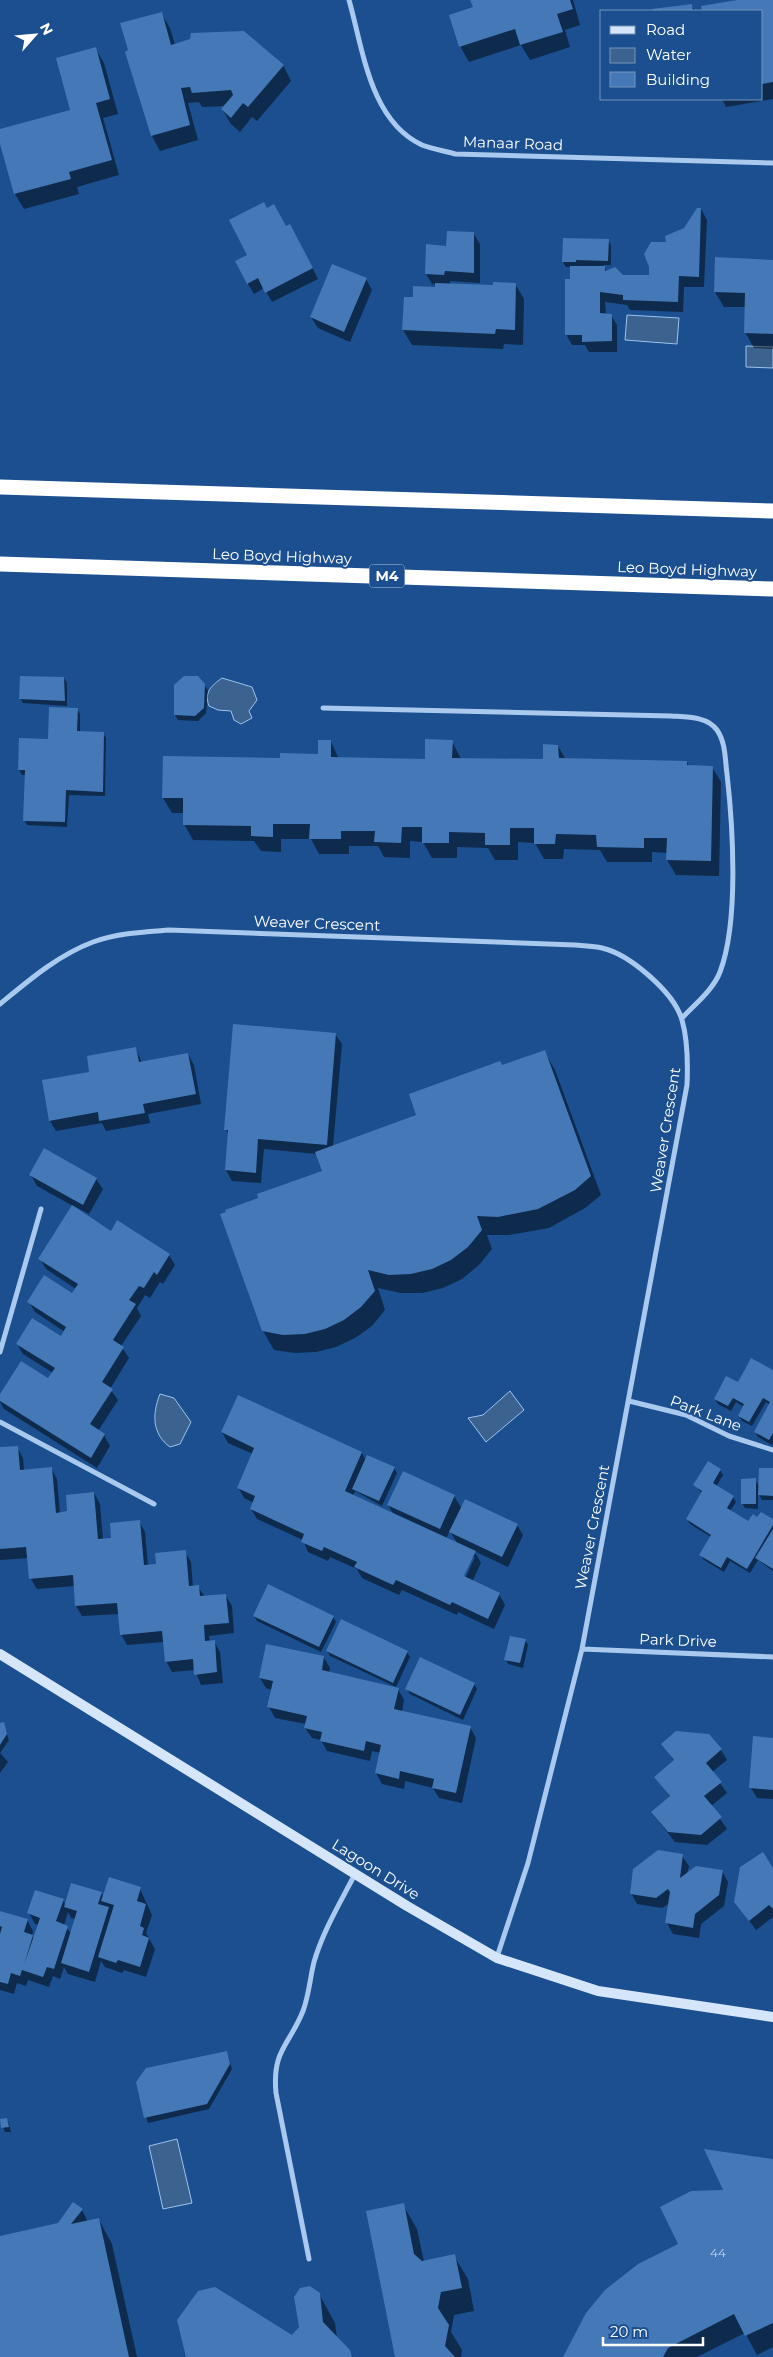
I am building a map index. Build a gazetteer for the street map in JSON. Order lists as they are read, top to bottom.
{
  "streets": {
    "highway": ["Leo Boyd Highway", "M4"],
    "street": [
      "Manaar Road",
      "Weaver Crescent",
      "Park Lane",
      "Park Drive",
      "Lagoon Drive"
    ]
  },
  "crossings": [
    ["Weaver Crescent", "Park Lane"],
    ["Weaver Crescent", "Park Drive"],
    ["Weaver Crescent", "Lagoon Drive"]
  ],
  "house_numbers": ["44"],
  "legend": ["Road", "Water", "Building"],
  "scale_bar": "20 m",
  "north": "top right"
}
